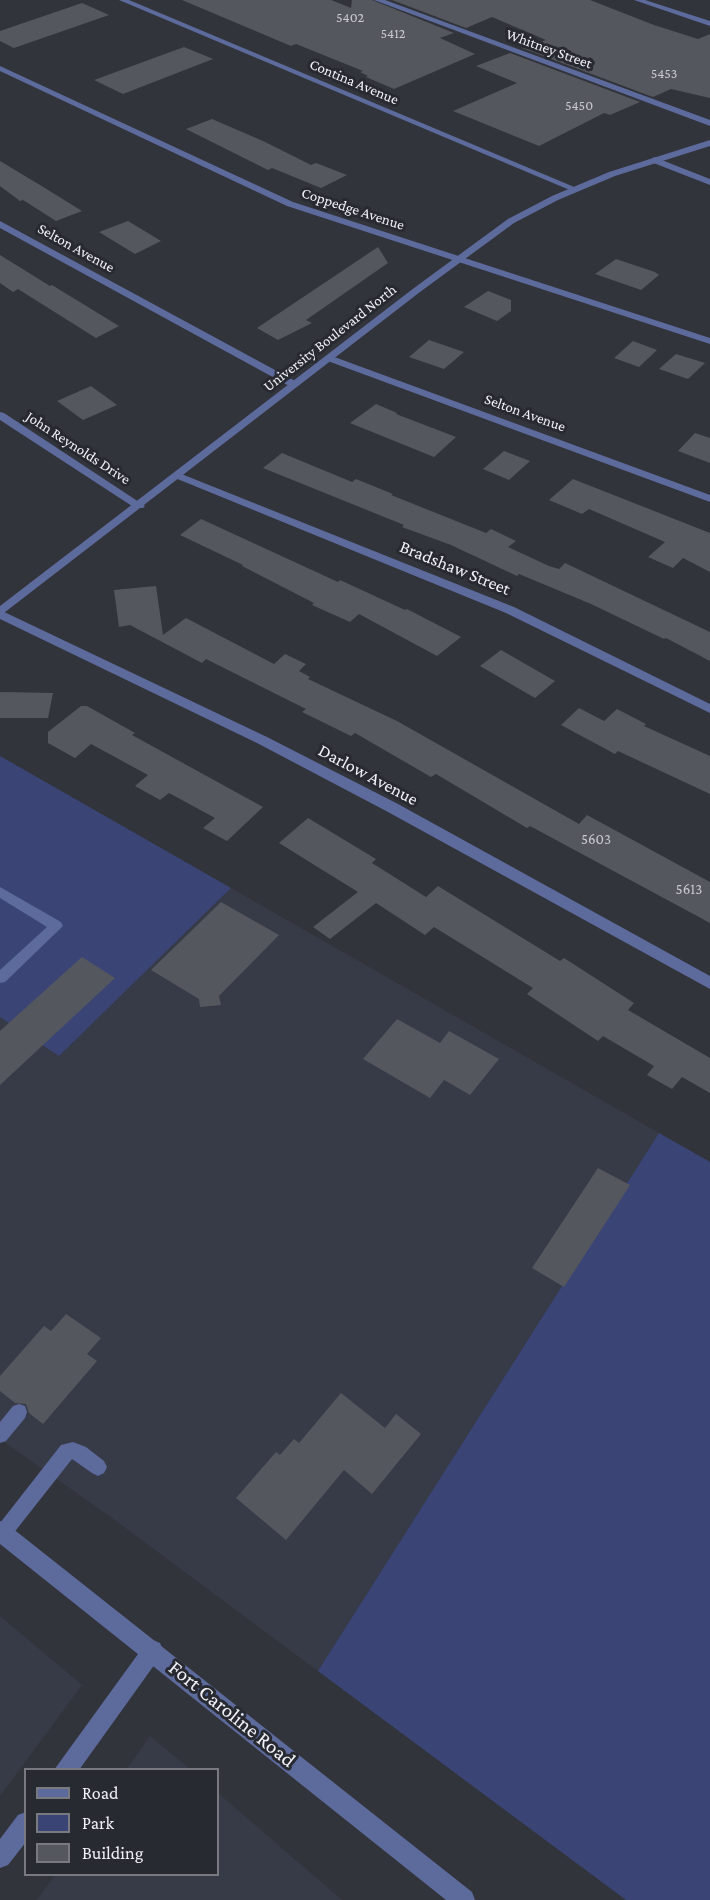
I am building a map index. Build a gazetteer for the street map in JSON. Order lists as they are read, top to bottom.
{
  "streets": {
    "street": [
      "Whitney Street",
      "Contina Avenue",
      "Coppedge Avenue",
      "Selton Avenue",
      "University Boulevard North",
      "John Reynolds Drive",
      "Bradshaw Street",
      "Darlow Avenue",
      "Fort Caroline Road"
    ]
  },
  "crossings": [
    ["Contina Avenue", "University Boulevard North"],
    ["Coppedge Avenue", "University Boulevard North"],
    ["Selton Avenue", "University Boulevard North"],
    ["University Boulevard North", "John Reynolds Drive"],
    ["University Boulevard North", "Bradshaw Street"],
    ["University Boulevard North", "Darlow Avenue"]
  ],
  "house_numbers": [
    "5402",
    "5412",
    "5453",
    "5450",
    "5603",
    "5613"
  ],
  "legend": ["Road", "Park", "Building"]
}
